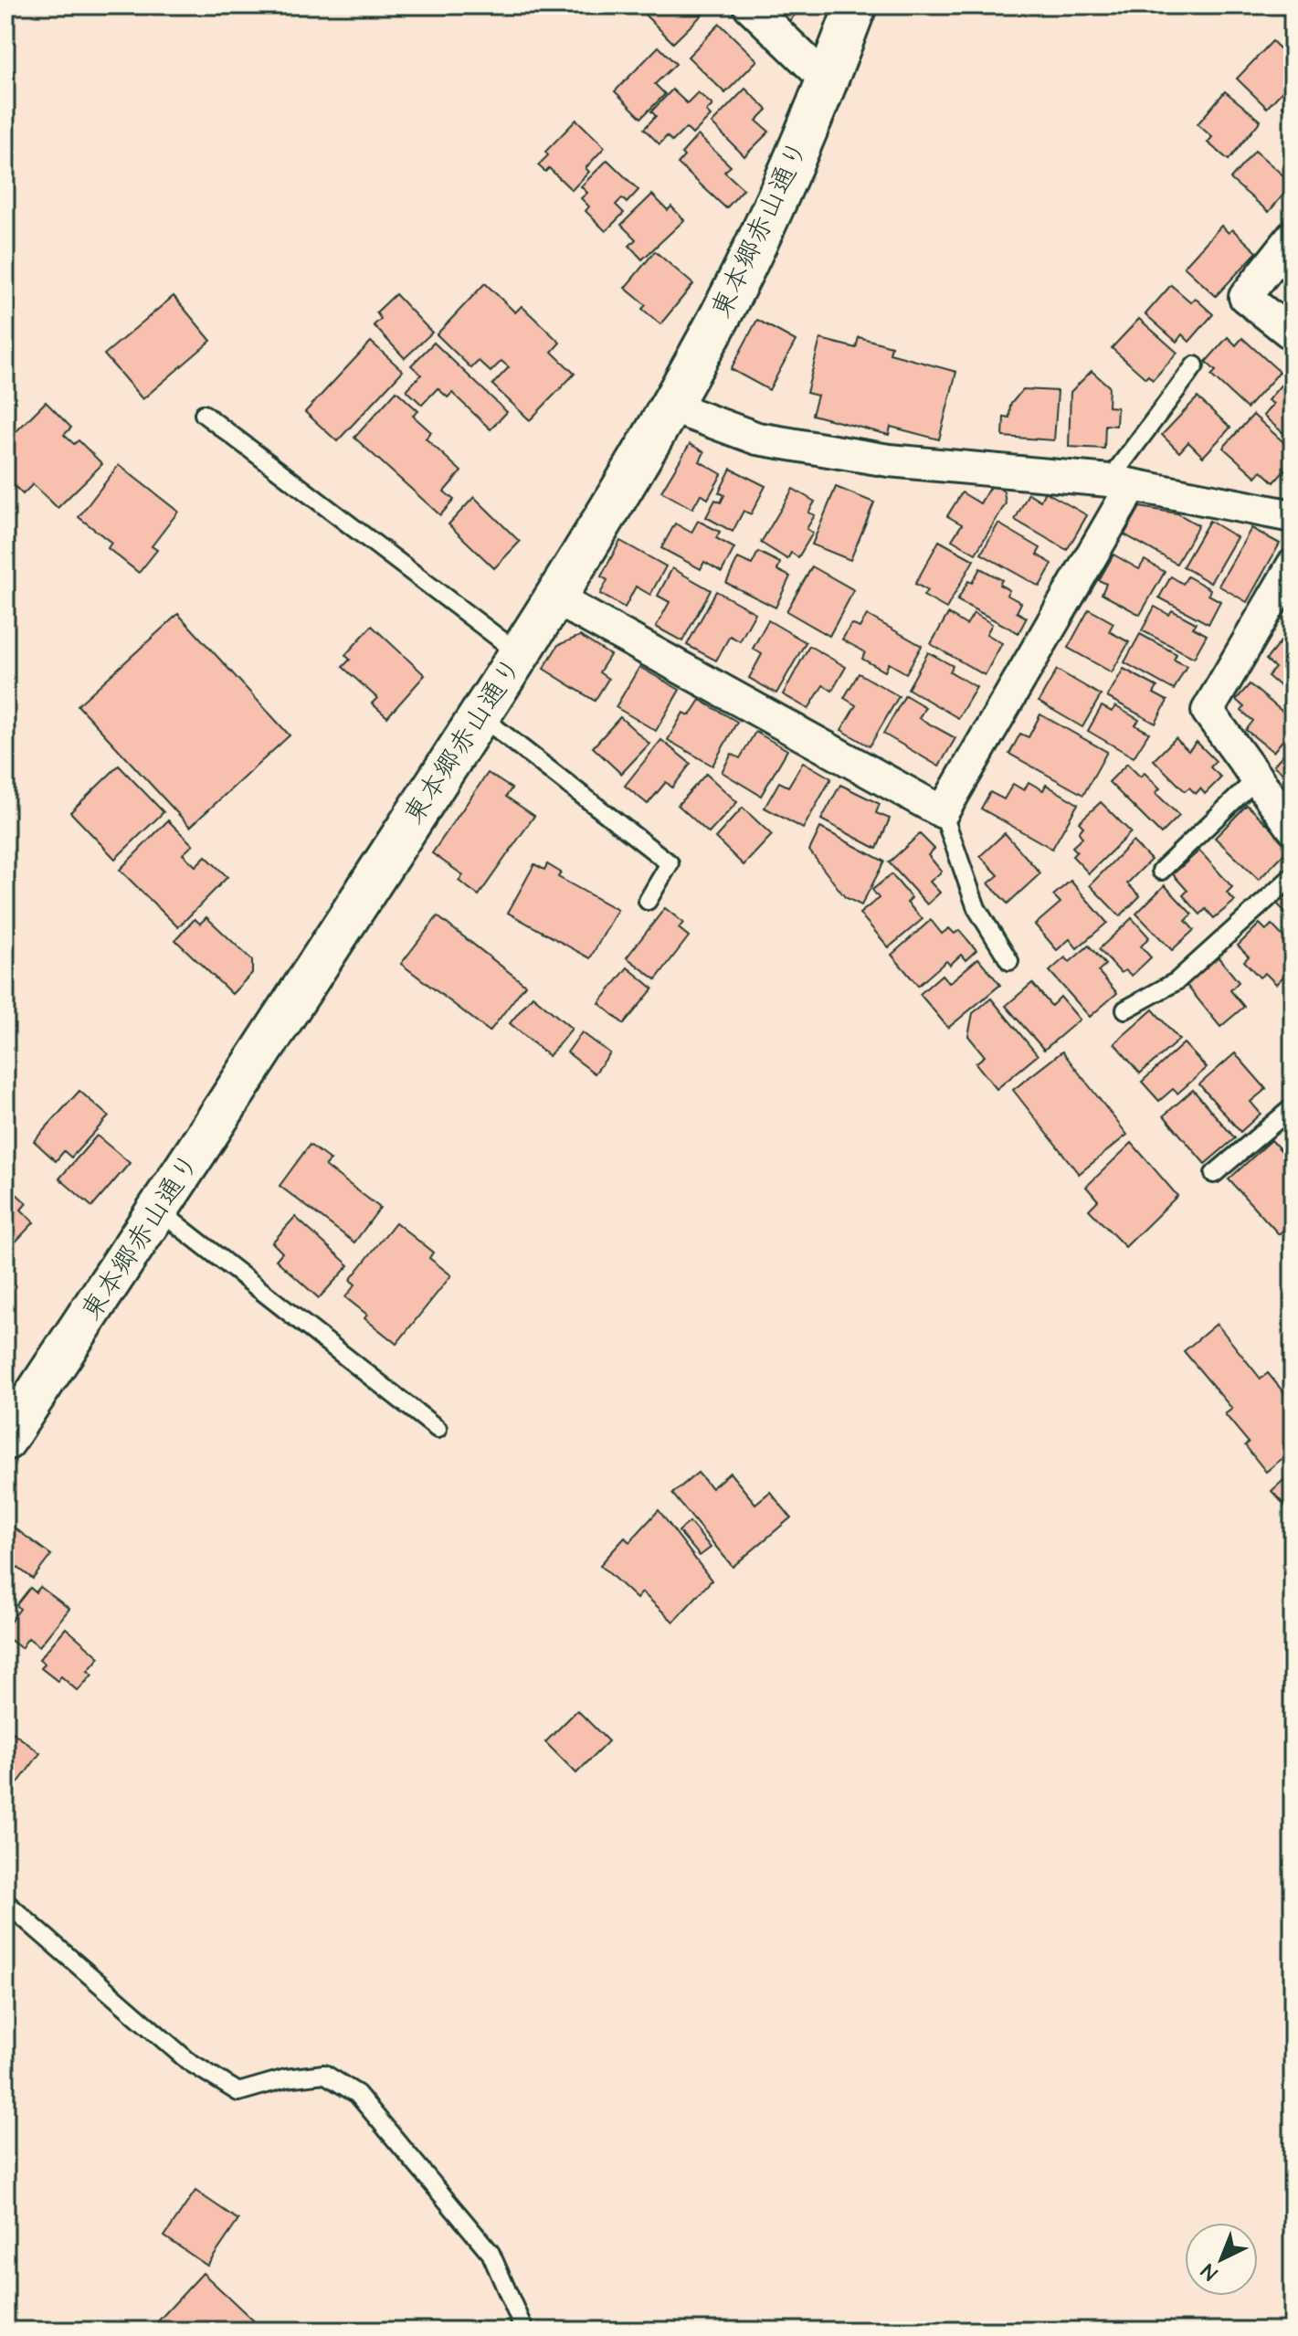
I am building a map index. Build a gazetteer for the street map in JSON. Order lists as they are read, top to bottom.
{
  "streets": {
    "street": ["東本郷赤山通り"]
  },
  "north": "bottom left"
}
